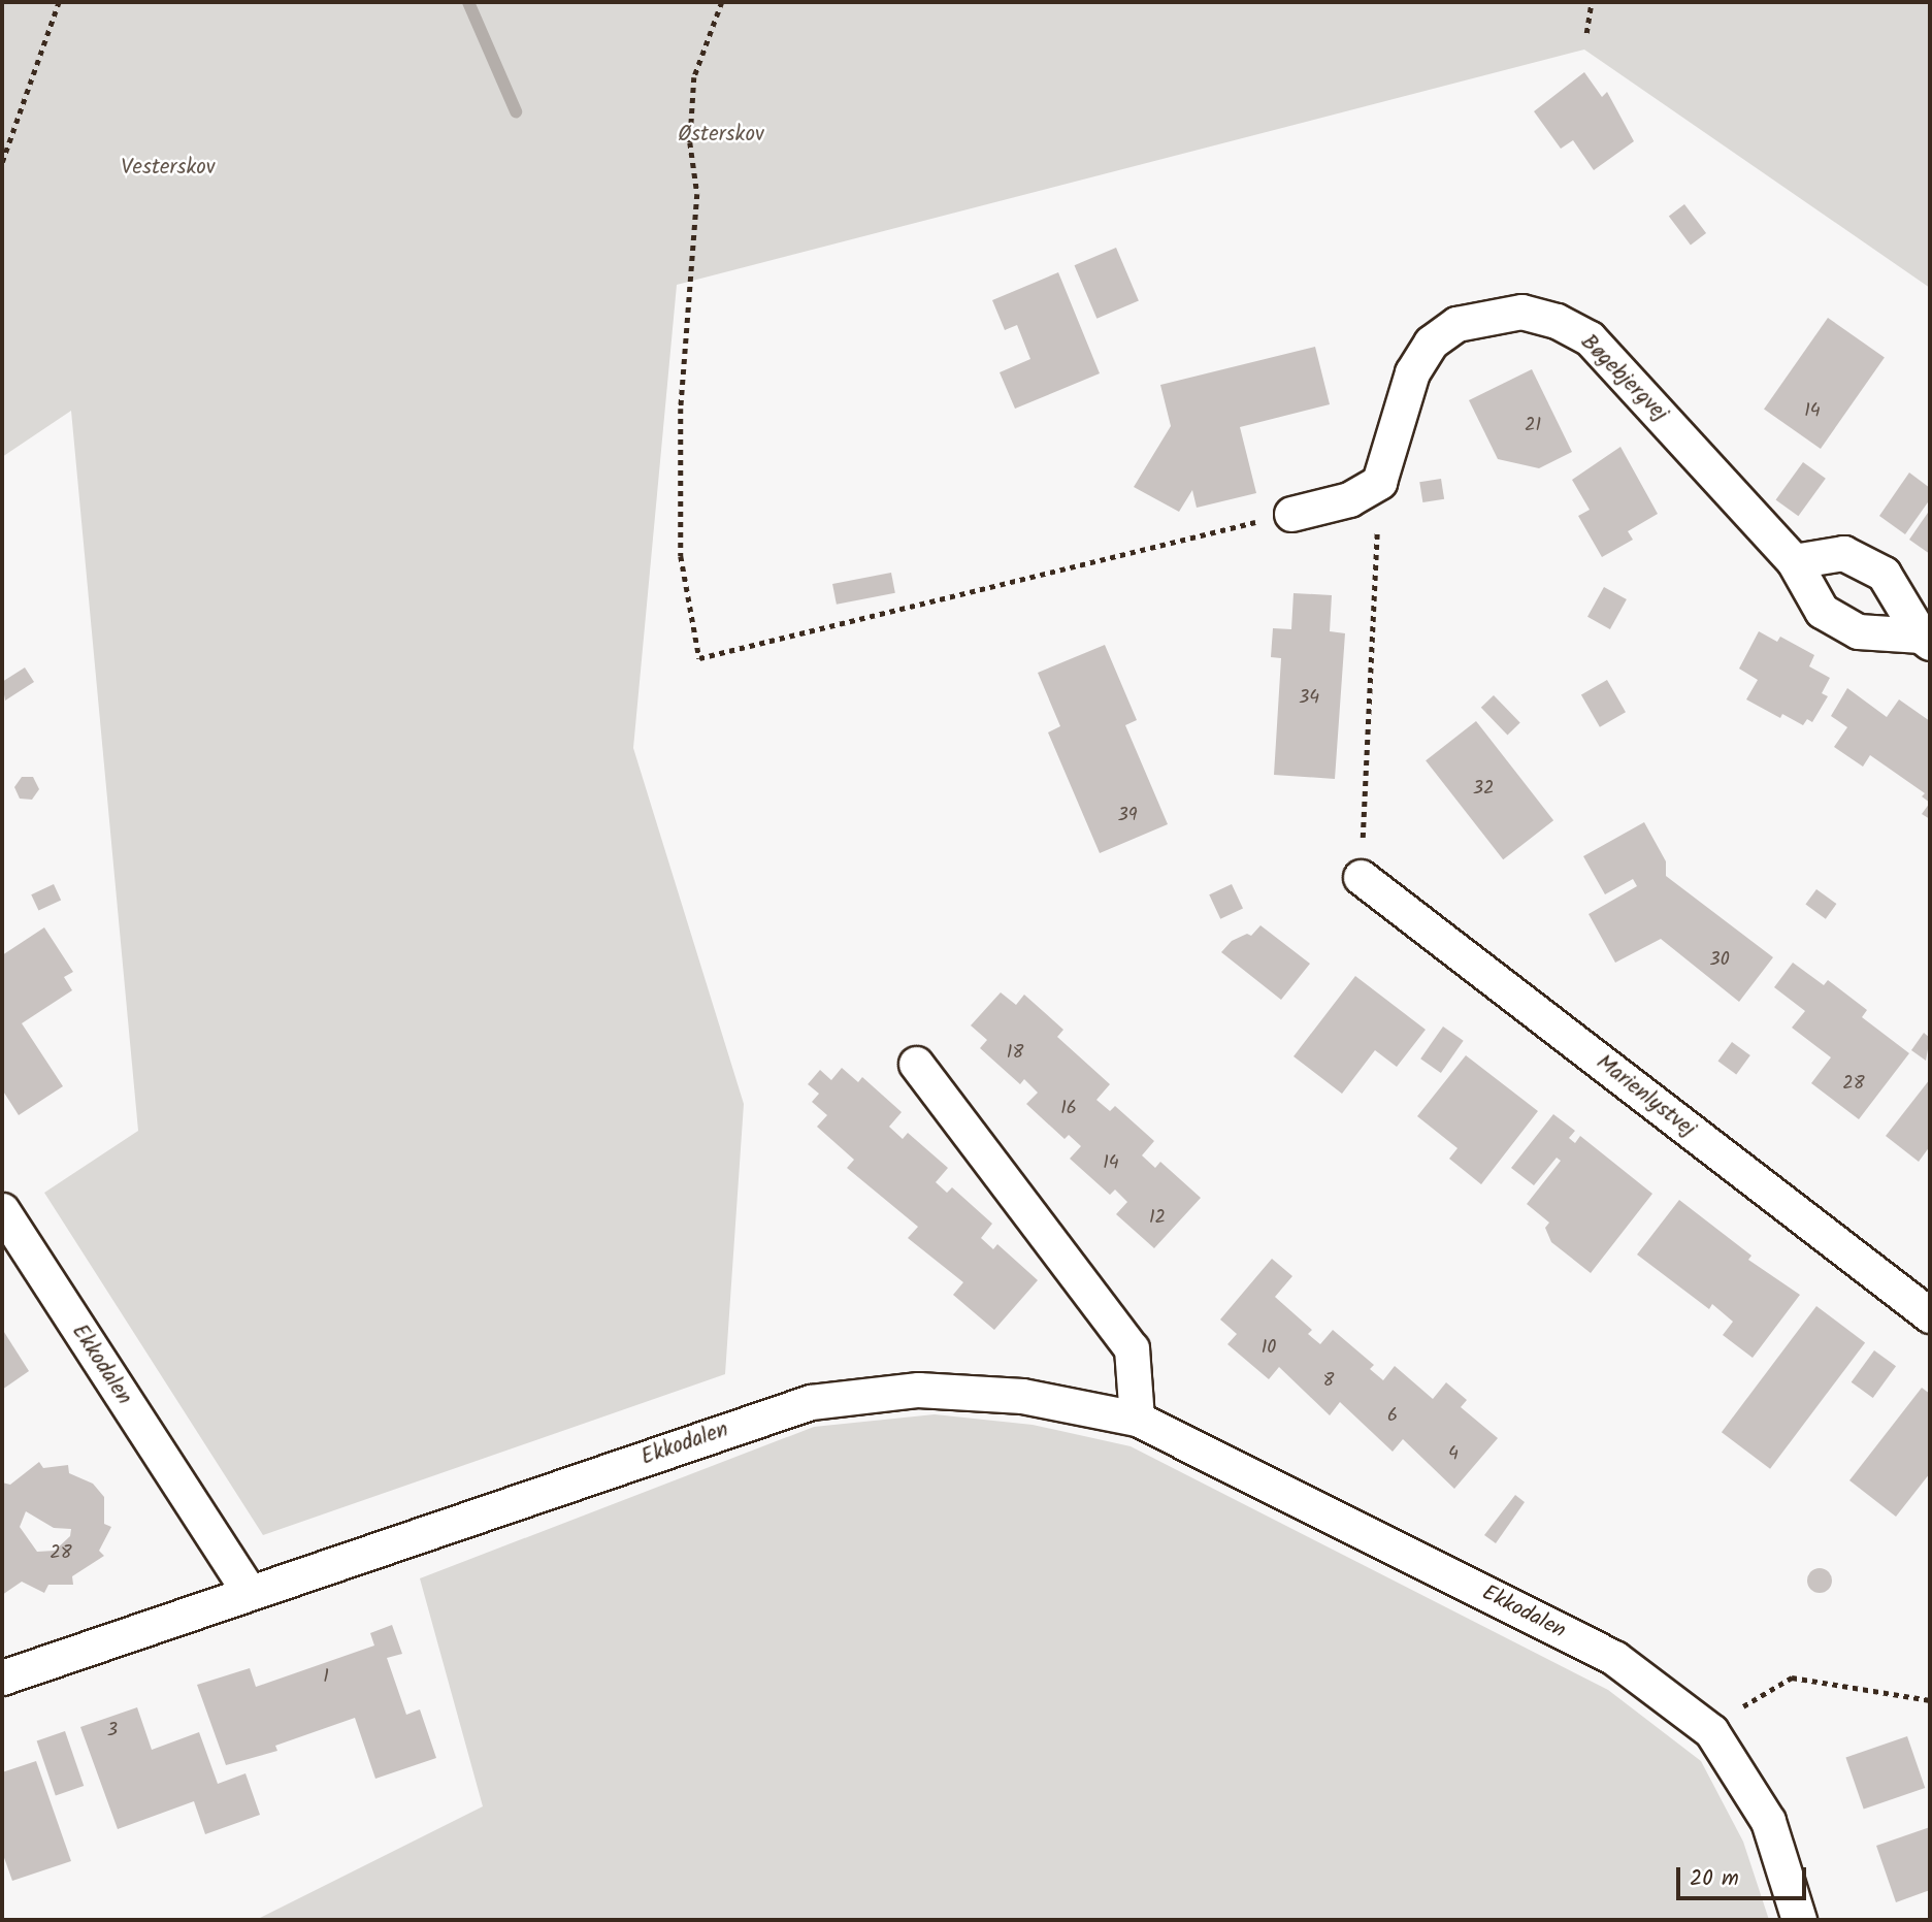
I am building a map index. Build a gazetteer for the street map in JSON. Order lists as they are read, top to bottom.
{
  "streets": {
    "street": ["Bøgebjergvej", "Marienlystvej", "Ekkodalen"]
  },
  "parks": ["Østerskov", "Vesterskov"],
  "house_numbers": [
    "14",
    "21",
    "34",
    "32",
    "39",
    "30",
    "18",
    "28",
    "16",
    "14",
    "12",
    "10",
    "8",
    "6",
    "4",
    "28",
    "1",
    "3"
  ],
  "scale_bar": "20 m"
}
